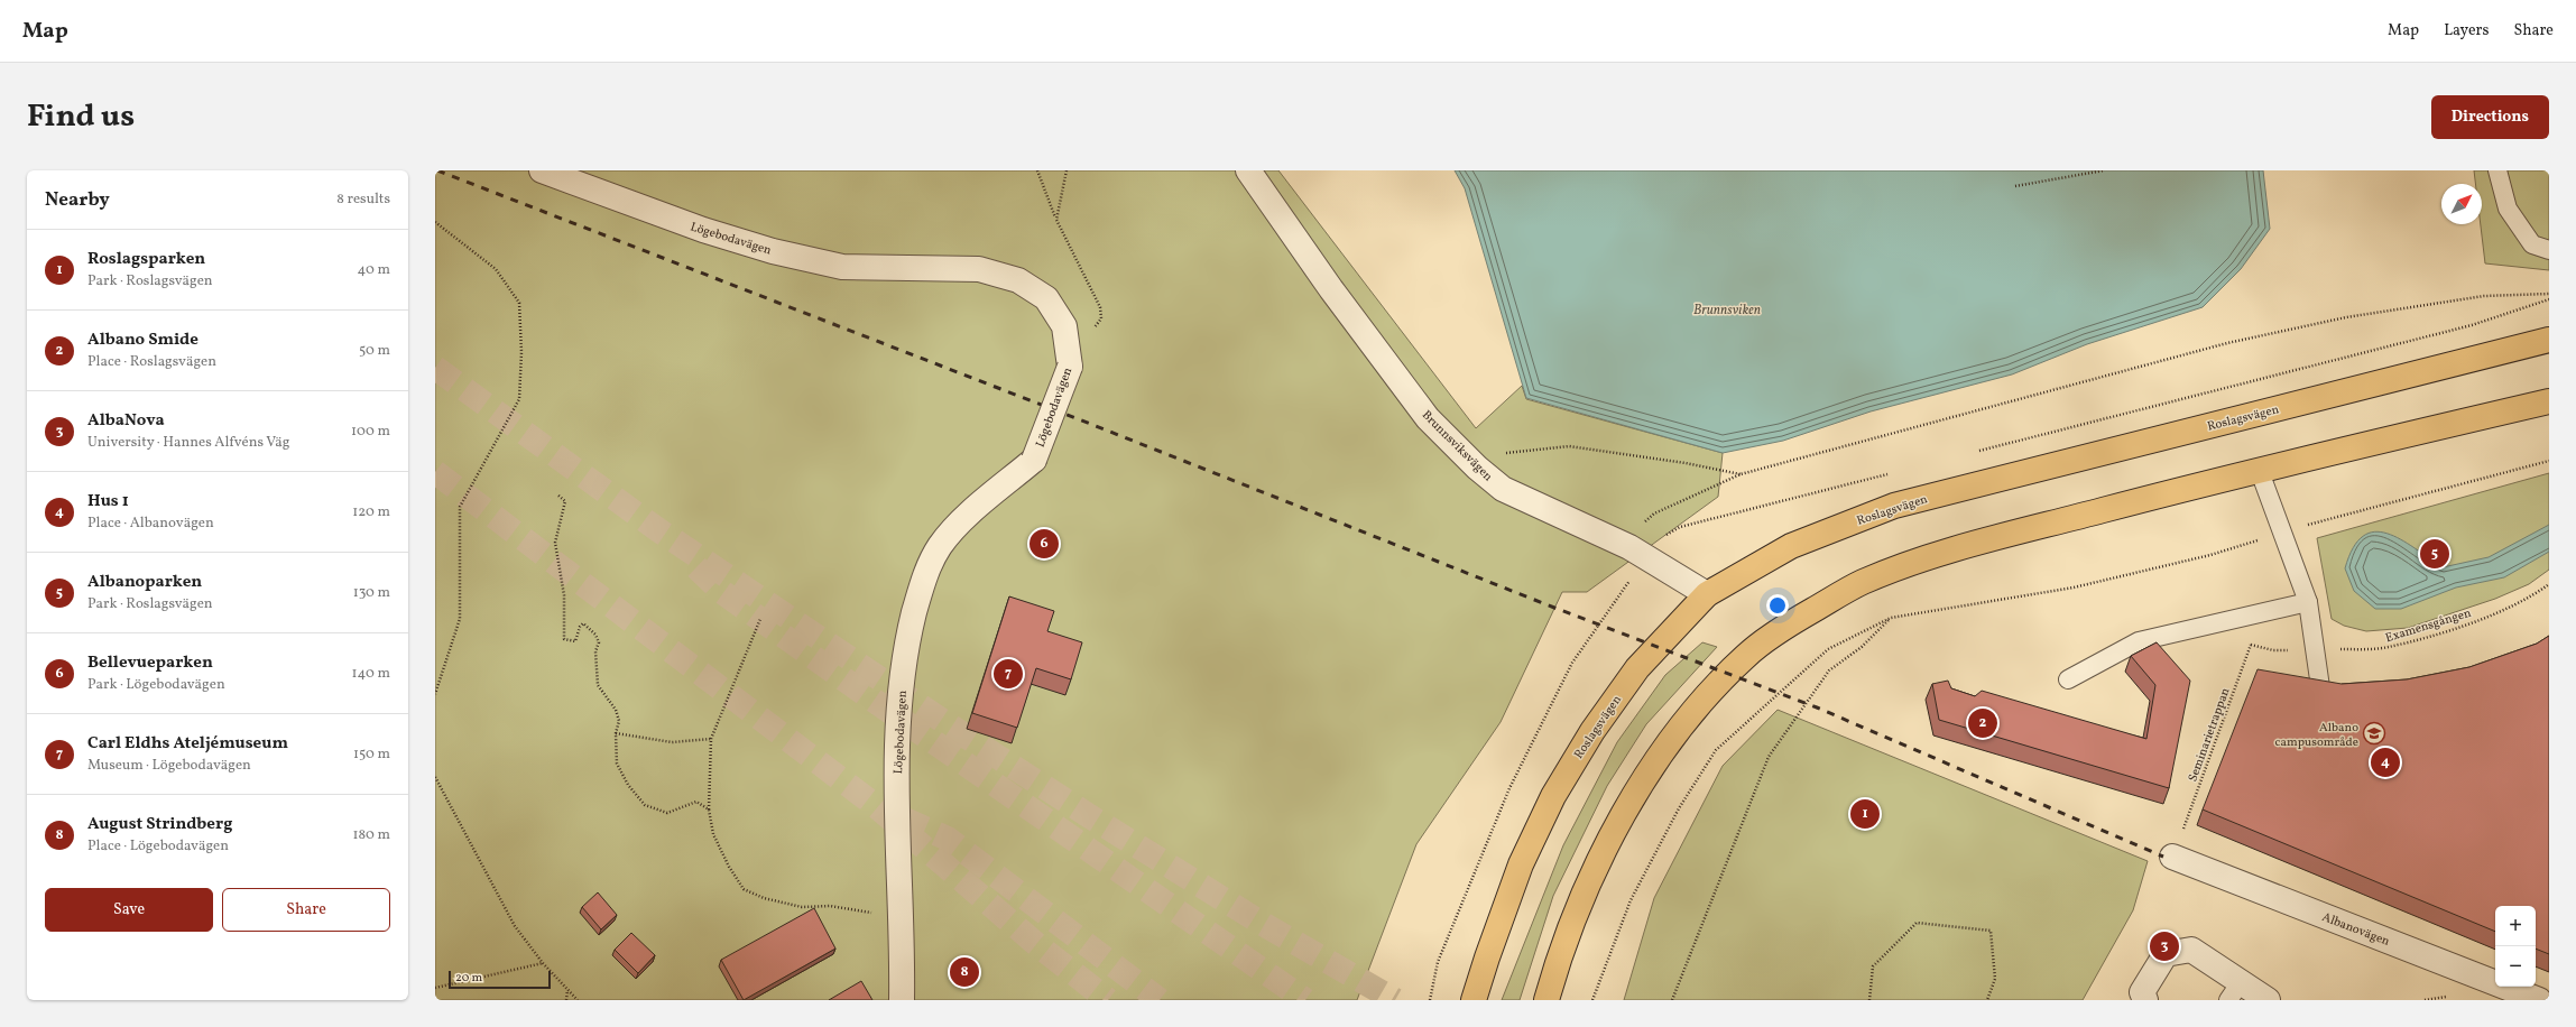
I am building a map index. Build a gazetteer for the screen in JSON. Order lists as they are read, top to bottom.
{
  "streets": {
    "main road": ["Roslagsvägen"],
    "street": ["Lögebodavägen", "Brunnsviksvägen", "Albanovägen"],
    "path": ["Examensgången", "Seminarietrappan"]
  },
  "crossings": [
    ["Roslagsvägen", "Brunnsviksvägen"],
    ["Examensgången", "Seminarietrappan"],
    ["Seminarietrappan", "Albanovägen"]
  ],
  "water": ["Brunnsviken"],
  "places": {
    "school or university": ["Albano campusområde"]
  },
  "scale_bar": "20 m",
  "north": "top right",
  "page": {
    "header": "Map",
    "nav": ["Map", "Layers", "Share"],
    "title": "Find us",
    "buttons": [
      "Directions",
      ["Save", "Share"]
    ],
    "heading": ["Nearby", "8 results"],
    "list": [
      {
        "mark": "1",
        "name": "Roslagsparken",
        "note": "Park · Roslagsvägen",
        "value": "40 m"
      },
      {
        "mark": "2",
        "name": "Albano Smide",
        "note": "Place · Roslagsvägen",
        "value": "50 m"
      },
      {
        "mark": "3",
        "name": "AlbaNova",
        "note": "University · Hannes Alfvéns Väg",
        "value": "100 m"
      },
      {
        "mark": "4",
        "name": "Hus 1",
        "note": "Place · Albanovägen",
        "value": "120 m"
      },
      {
        "mark": "5",
        "name": "Albanoparken",
        "note": "Park · Roslagsvägen",
        "value": "130 m"
      },
      {
        "mark": "6",
        "name": "Bellevueparken",
        "note": "Park · Lögebodavägen",
        "value": "140 m"
      },
      {
        "mark": "7",
        "name": "Carl Eldhs Ateljémuseum",
        "note": "Museum · Lögebodavägen",
        "value": "150 m"
      },
      {
        "mark": "8",
        "name": "August Strindberg",
        "note": "Place · Lögebodavägen",
        "value": "180 m"
      }
    ],
    "pins": [
      "6",
      "5",
      "7",
      "2",
      "4",
      "1",
      "3",
      "8"
    ],
    "map_buttons": ["+", "−"],
    "scale": "20 m"
  }
}
